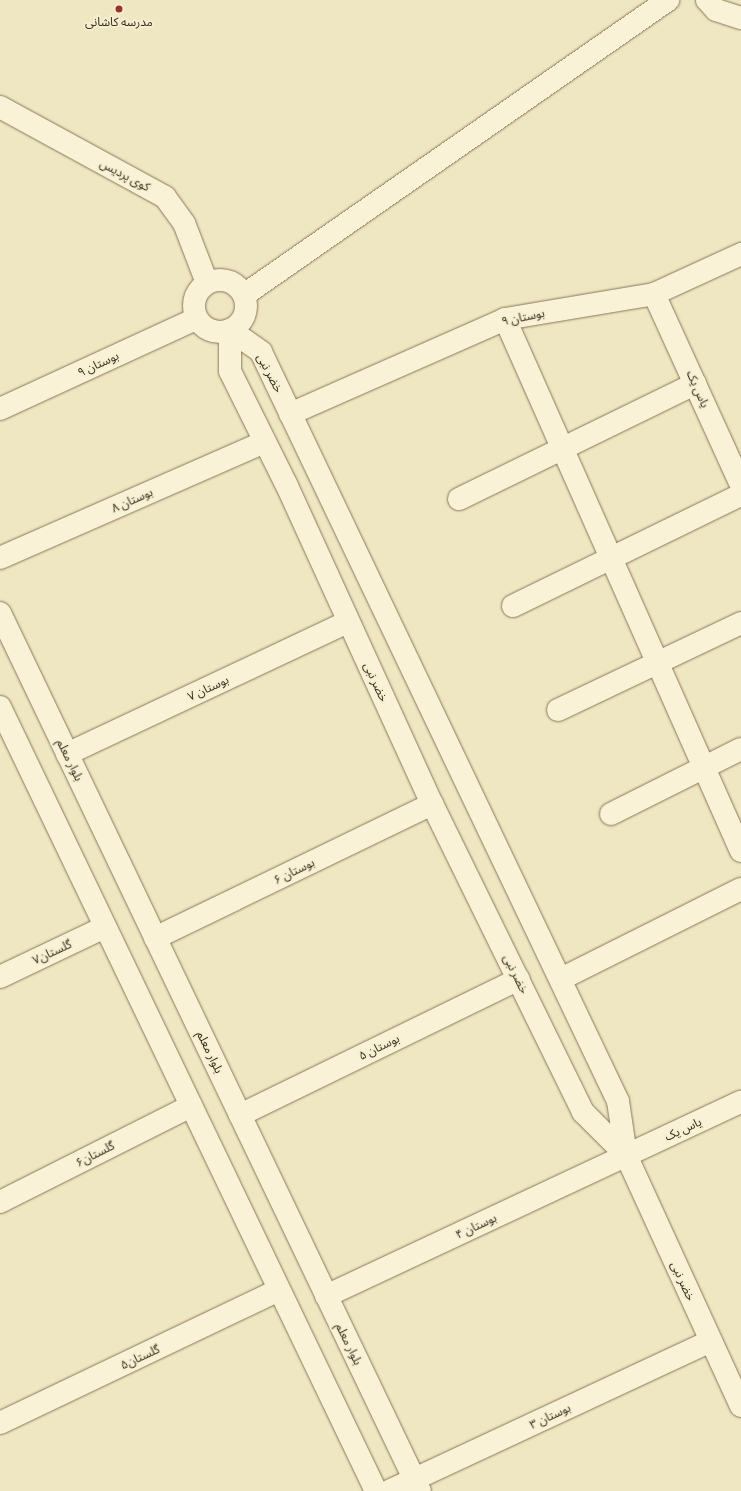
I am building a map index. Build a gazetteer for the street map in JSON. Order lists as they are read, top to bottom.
{
  "streets": {
    "street": [
      "کوی پردیس",
      "بوستان ۹",
      "خضر نبی",
      "یاس یک",
      "بوستان ۸",
      "بوستان ۷",
      "بلوار معلم",
      "بوستان ۶",
      "گلستان۷",
      "بوستان ۵",
      "گلستان۶",
      "بوستان ۴",
      "گلستان۵",
      "بوستان ۳"
    ]
  },
  "crossings": [
    ["کوی پردیس", "بوستان ۹"],
    ["کوی پردیس", "خضر نبی"],
    ["بوستان ۹", "خضر نبی"],
    ["بوستان ۹", "یاس یک"],
    ["خضر نبی", "یاس یک"],
    ["خضر نبی", "بوستان ۸"],
    ["خضر نبی", "بوستان ۷"],
    ["خضر نبی", "بوستان ۶"],
    ["خضر نبی", "بوستان ۵"],
    ["خضر نبی", "بوستان ۴"],
    ["خضر نبی", "بوستان ۳"],
    ["یاس یک", "بوستان ۴"],
    ["بوستان ۷", "بلوار معلم"],
    ["بلوار معلم", "بوستان ۶"],
    ["بلوار معلم", "بوستان ۵"],
    ["بلوار معلم", "بوستان ۴"],
    ["بلوار معلم", "بوستان ۳"]
  ],
  "places": ["مدرسه کاشانی"]
}
